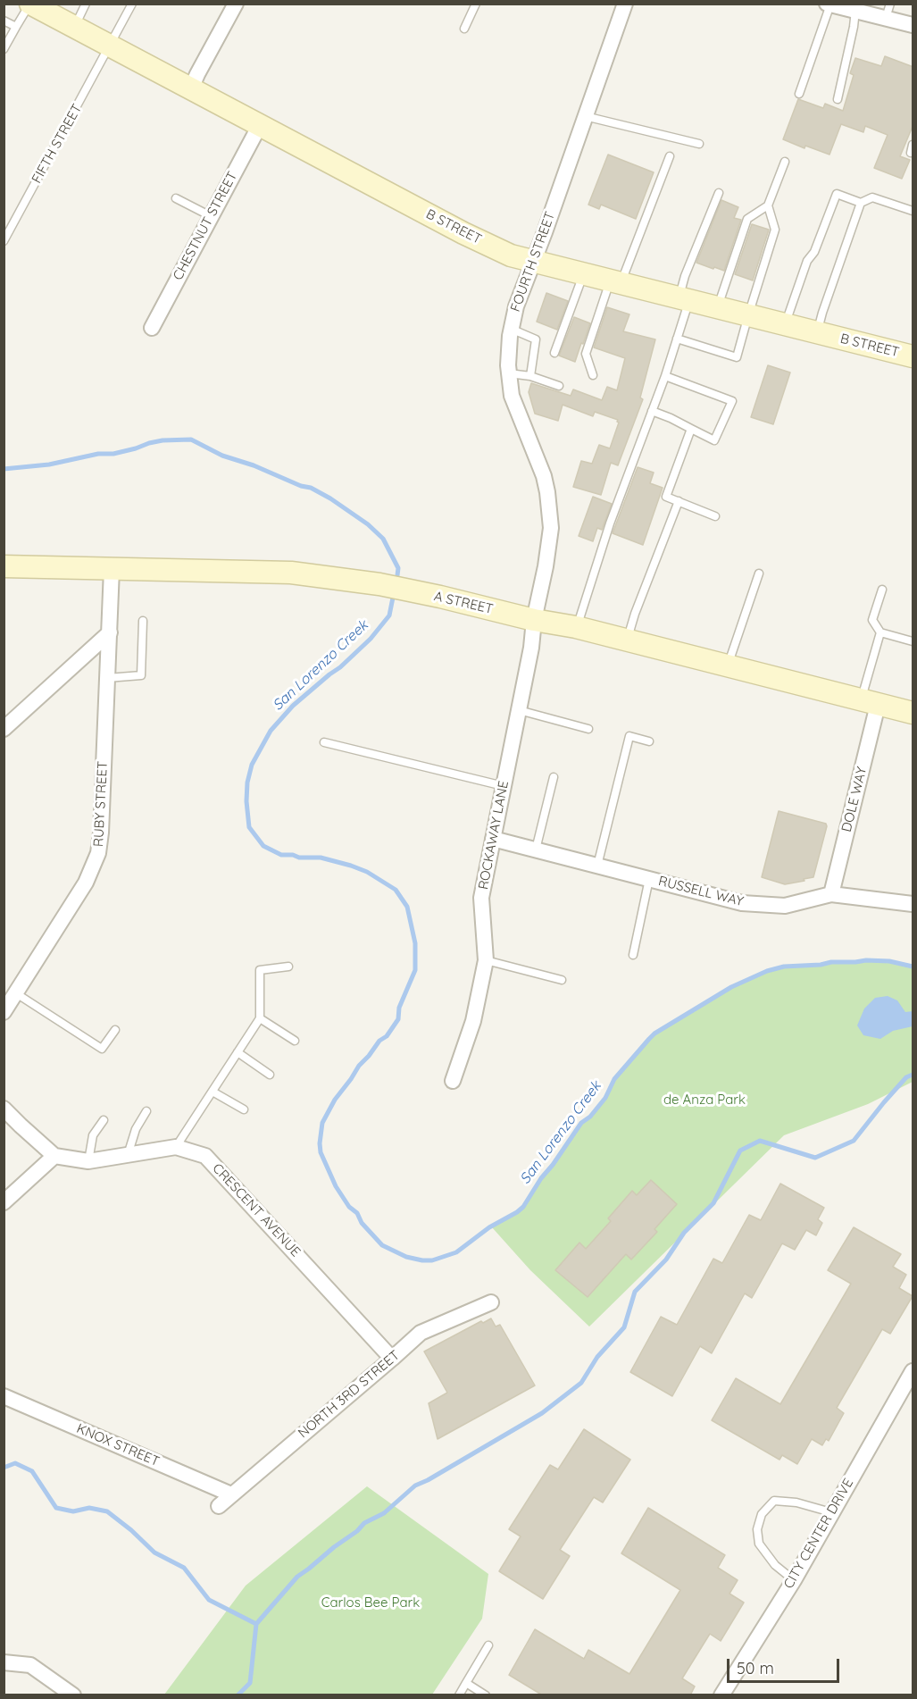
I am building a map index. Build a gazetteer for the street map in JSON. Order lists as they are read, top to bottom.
{
  "streets": {
    "street": [
      "CHESTNUT STREET",
      "B STREET",
      "FOURTH STREET",
      "A STREET",
      "DOLE WAY",
      "RUBY STREET",
      "ROCKAWAY LANE",
      "RUSSELL WAY",
      "CRESCENT AVENUE",
      "NORTH 3RD STREET",
      "KNOX STREET",
      "CITY CENTER DRIVE"
    ],
    "lane": ["FIFTH STREET"]
  },
  "crossings": [
    ["FIFTH STREET", "B STREET"],
    ["CHESTNUT STREET", "B STREET"],
    ["B STREET", "FOURTH STREET"],
    ["FOURTH STREET", "A STREET"],
    ["FOURTH STREET", "ROCKAWAY LANE"],
    ["A STREET", "DOLE WAY"],
    ["A STREET", "RUBY STREET"],
    ["A STREET", "ROCKAWAY LANE"],
    ["DOLE WAY", "RUSSELL WAY"],
    ["ROCKAWAY LANE", "RUSSELL WAY"],
    ["CRESCENT AVENUE", "NORTH 3RD STREET"],
    ["NORTH 3RD STREET", "KNOX STREET"]
  ],
  "water": ["San Lorenzo Creek"],
  "parks": ["de Anza Park", "Carlos Bee Park"],
  "scale_bar": "50 m"
}
